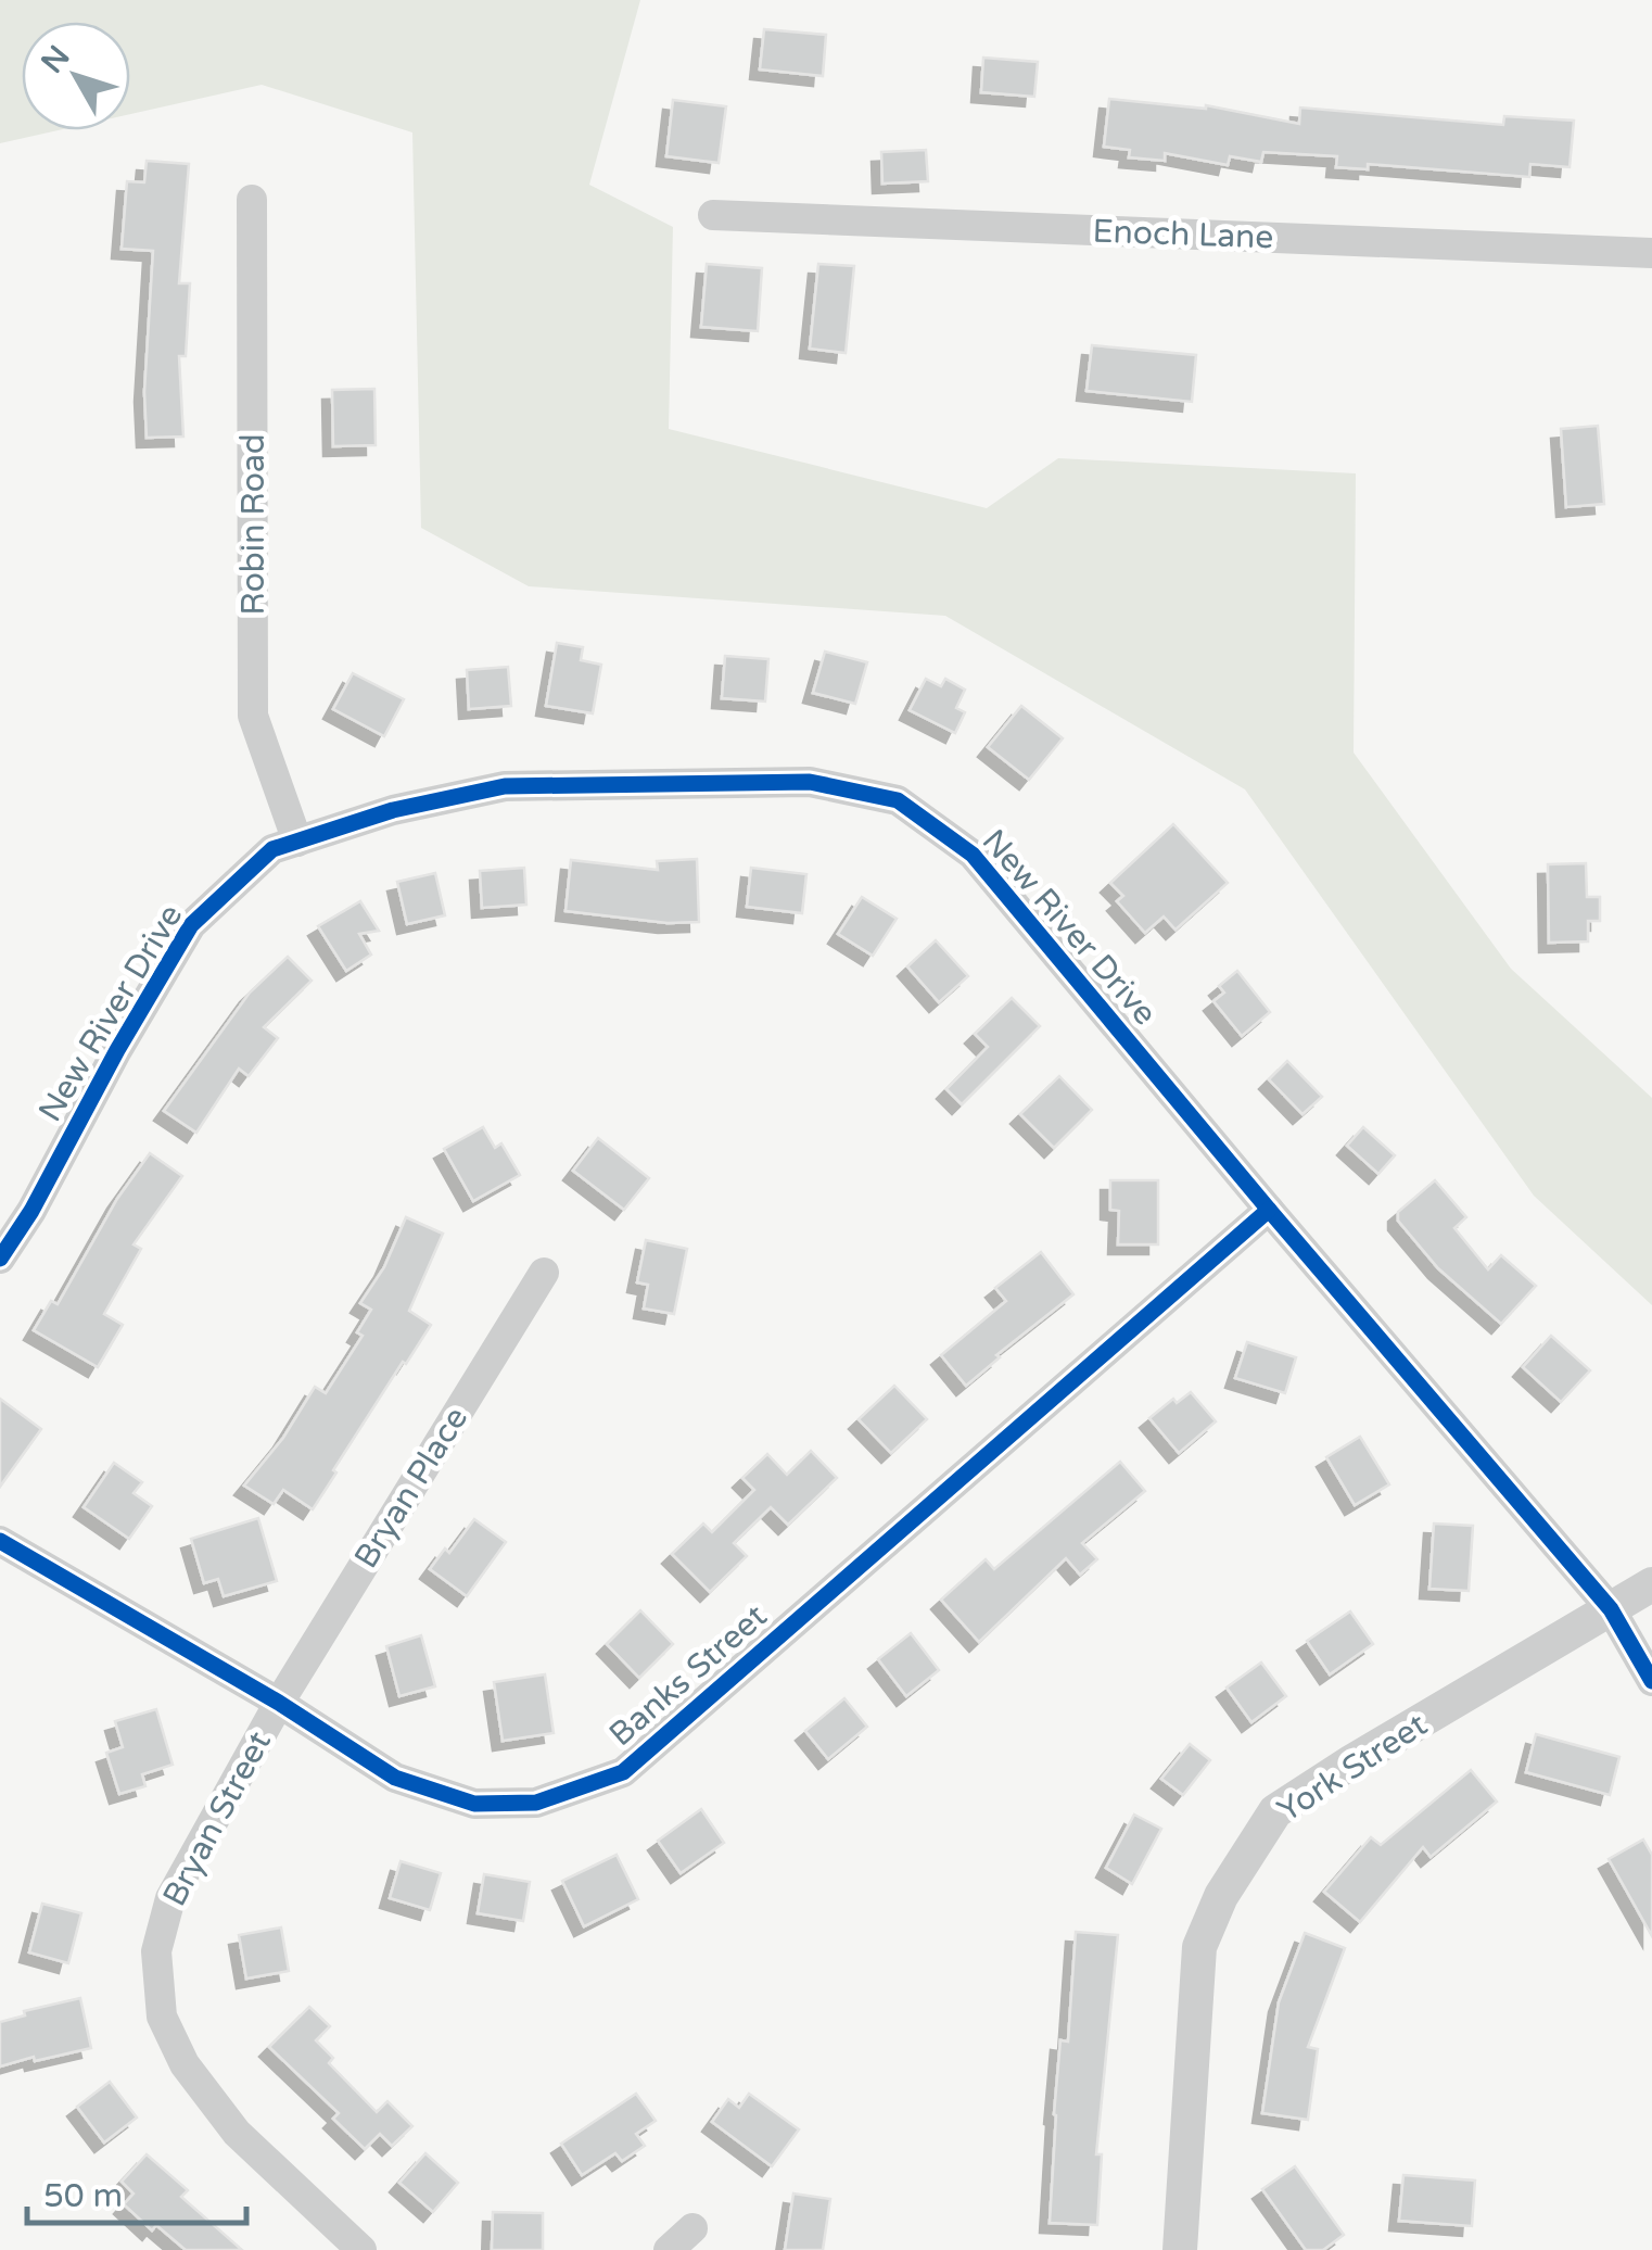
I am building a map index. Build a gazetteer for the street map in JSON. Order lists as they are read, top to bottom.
{
  "streets": {
    "street": [
      "Enoch Lane",
      "Robin Road",
      "New River Drive",
      "Bryan Place",
      "Banks Street",
      "York Street",
      "Bryan Street"
    ]
  },
  "crossings": [
    ["Robin Road", "New River Drive"],
    ["New River Drive", "Banks Street"],
    ["New River Drive", "York Street"],
    ["Bryan Place", "Banks Street"],
    ["Bryan Place", "Bryan Street"],
    ["Banks Street", "Bryan Street"]
  ],
  "scale_bar": "50 m",
  "north": "top left"
}
